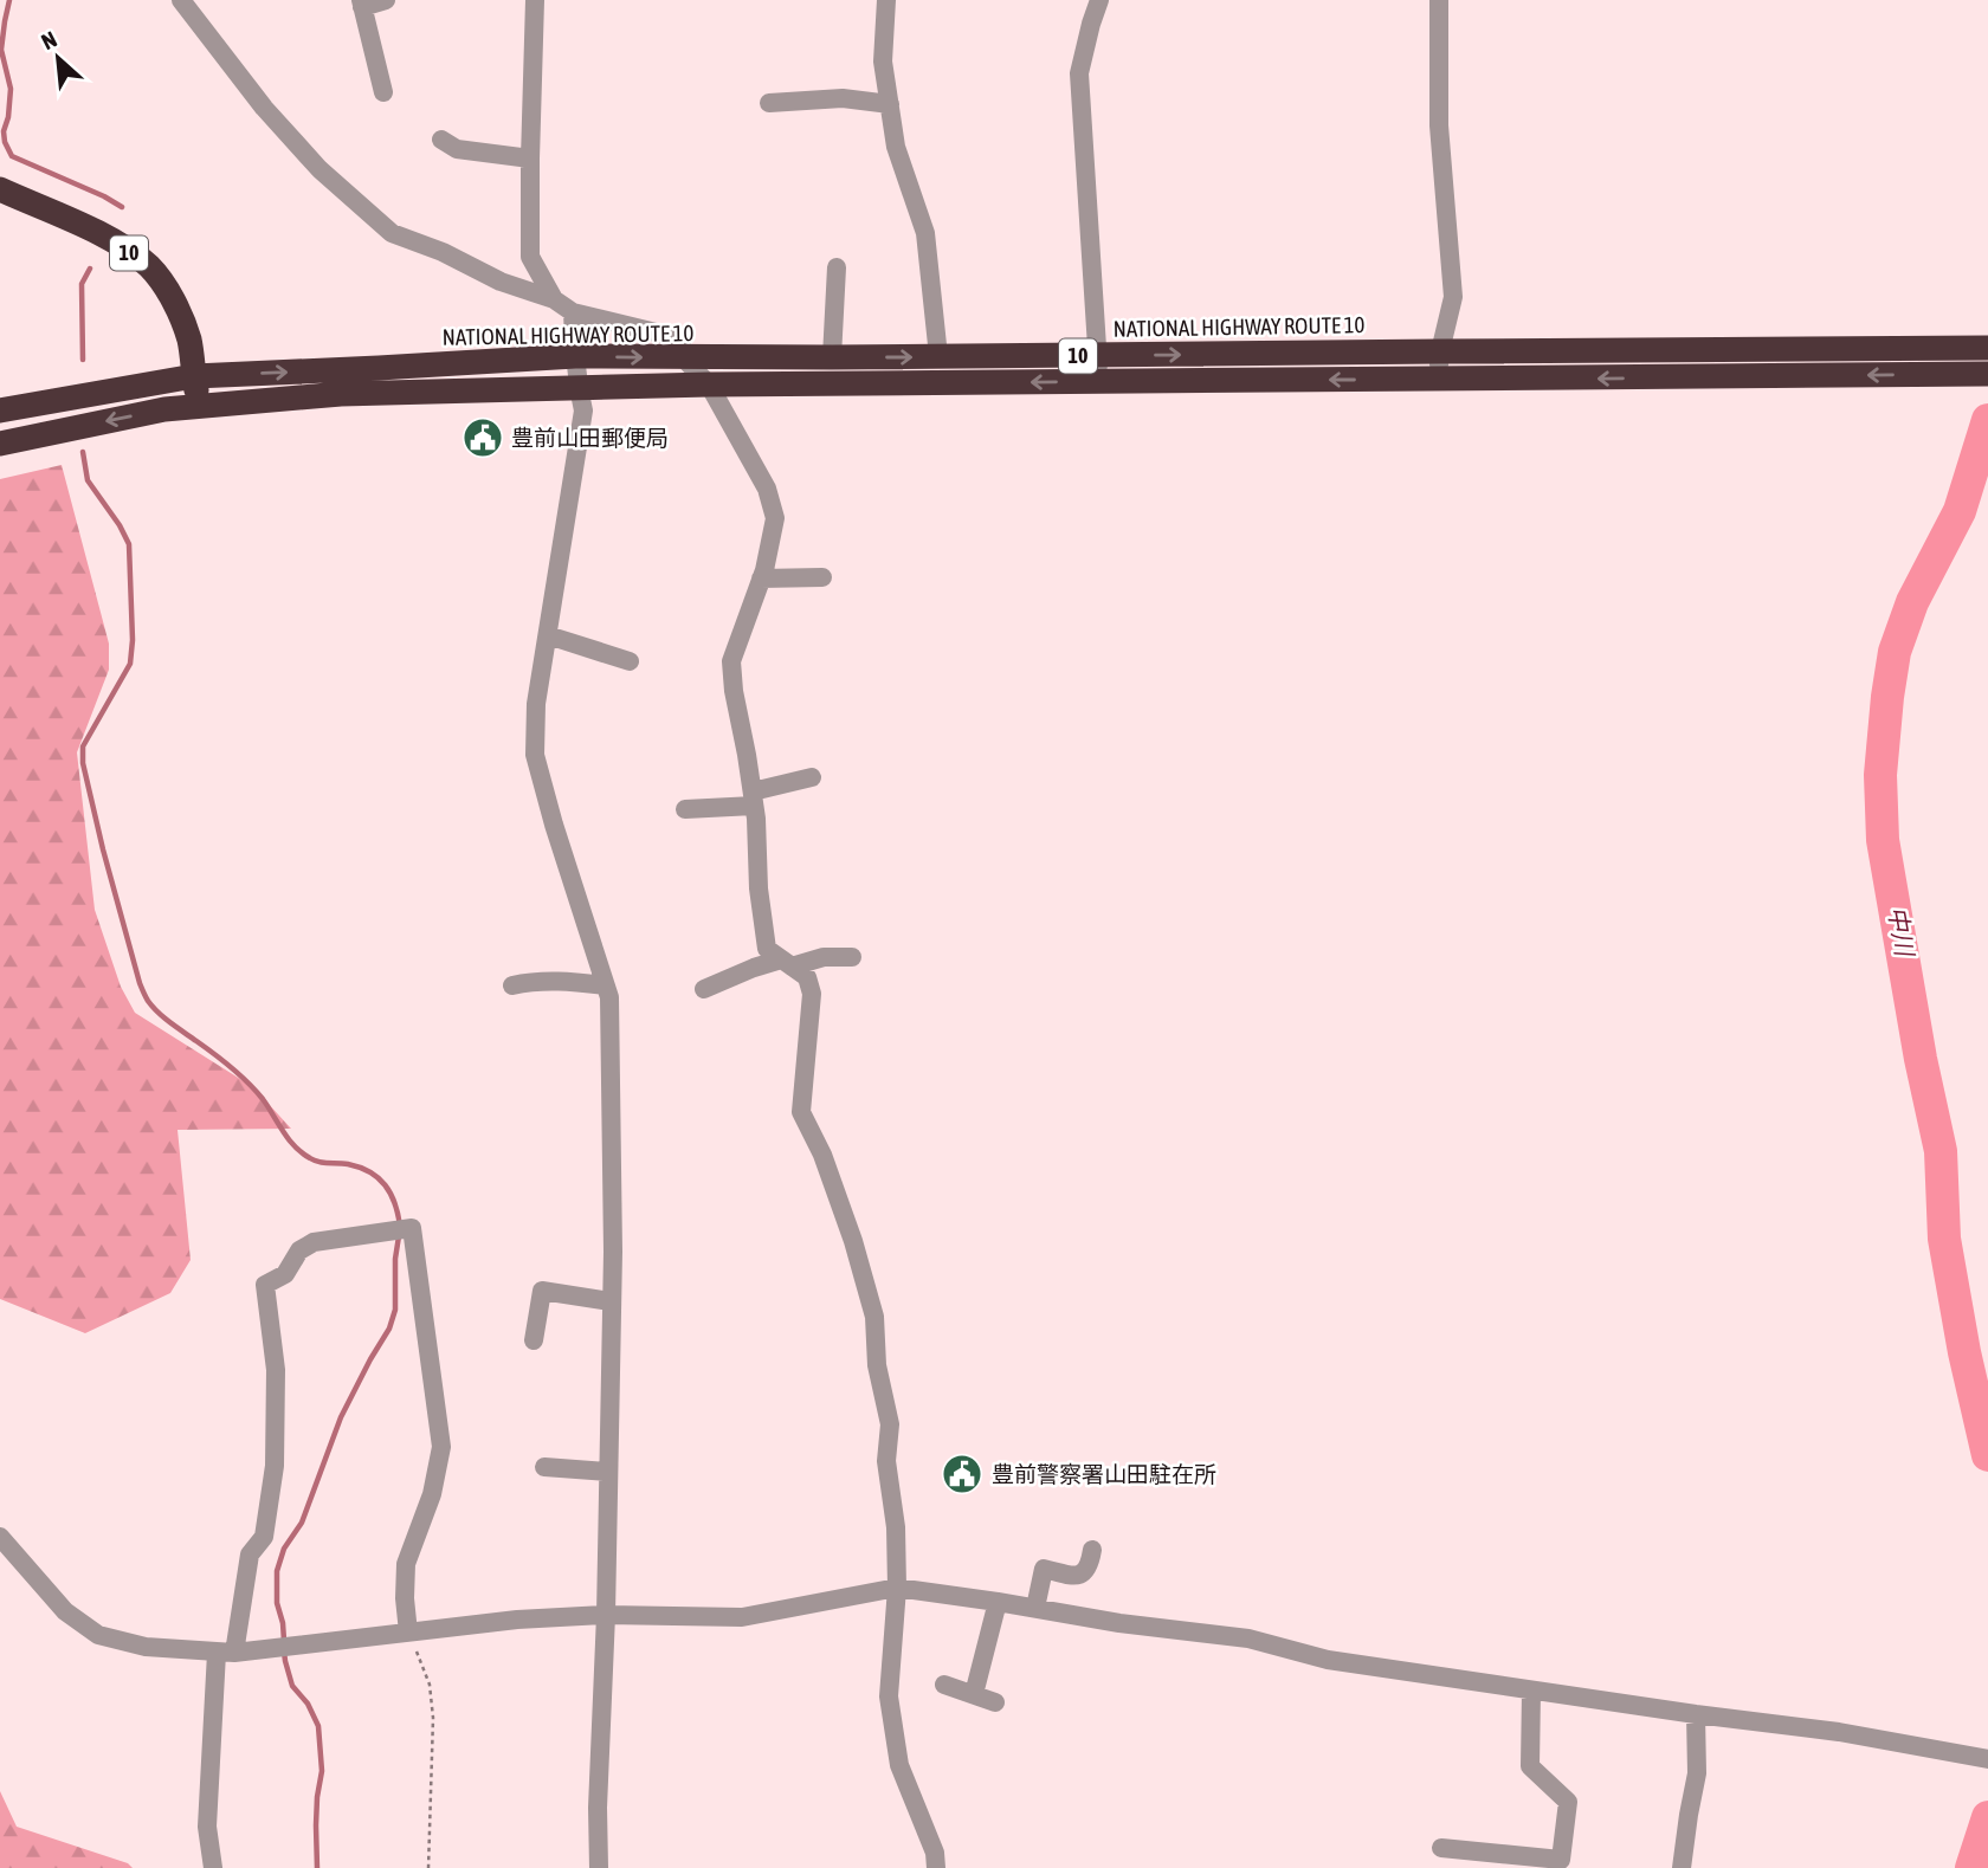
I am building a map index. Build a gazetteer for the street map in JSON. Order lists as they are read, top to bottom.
{
  "streets": {
    "highway": ["10", "NATIONAL HIGHWAY ROUTE 10"]
  },
  "crossings": [
    ["10", "NATIONAL HIGHWAY ROUTE 10"]
  ],
  "water": ["中川"],
  "places": {
    "public building": ["豊前山田郵便局", "豊前警察署山田駐在所"]
  },
  "north": "top left"
}
